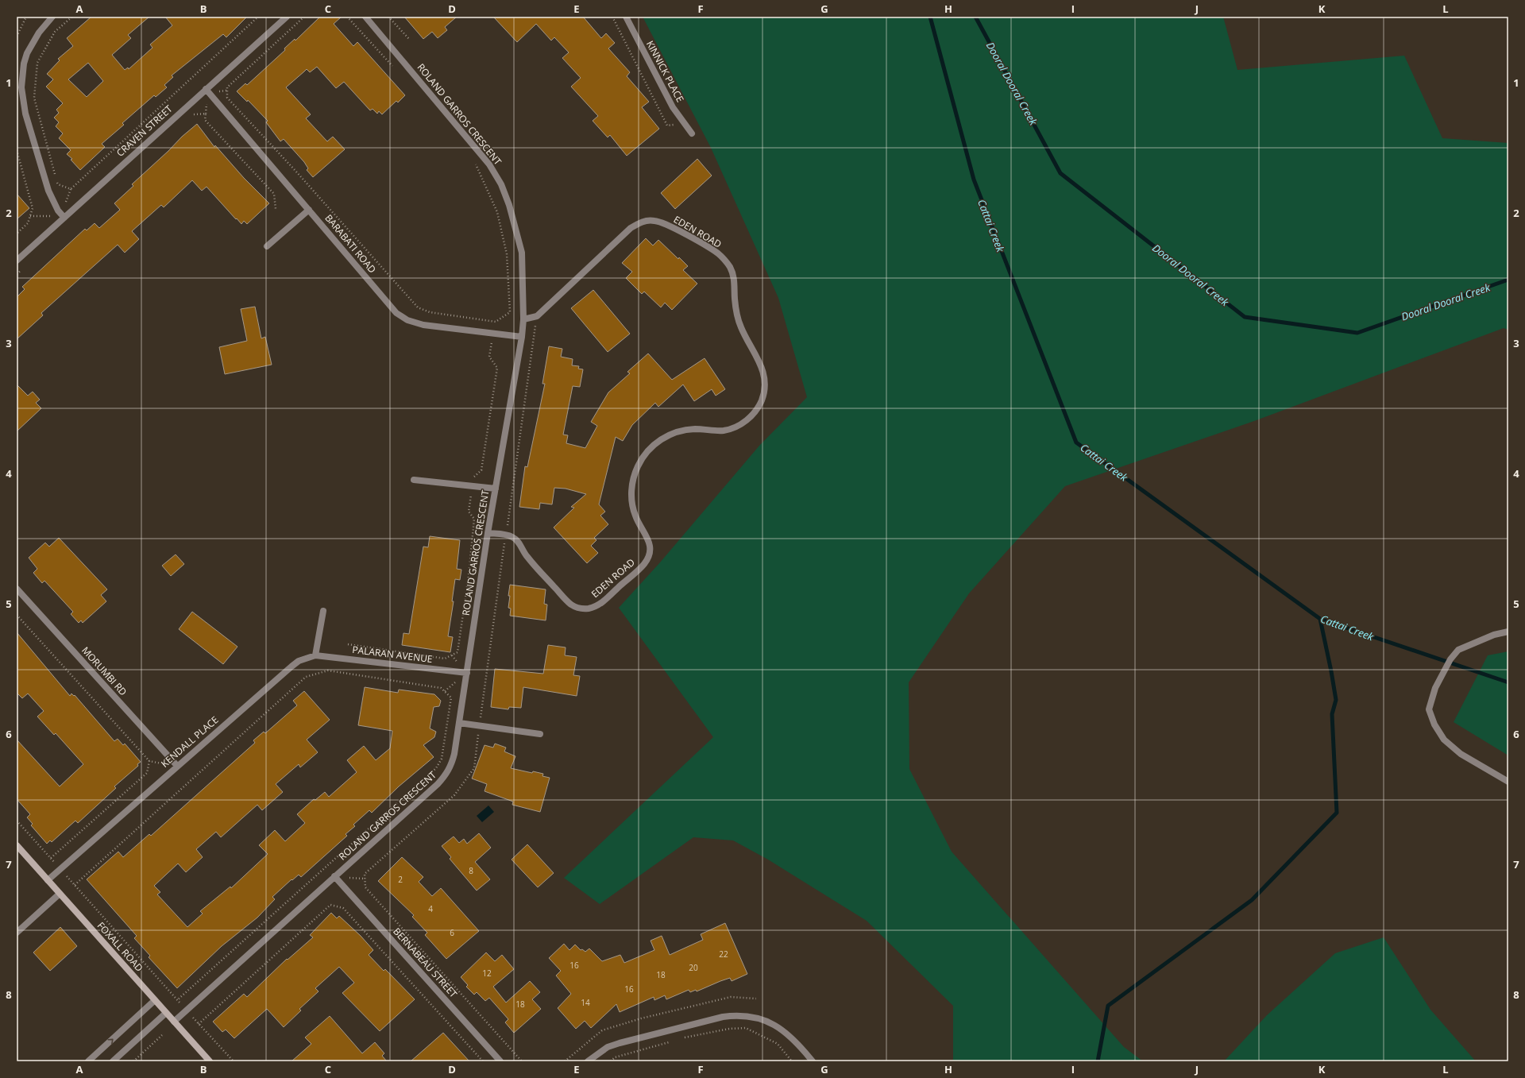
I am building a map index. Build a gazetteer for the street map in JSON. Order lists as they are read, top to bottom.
{
  "streets": {
    "street": [
      "KINNICK PLACE",
      "ROLAND GARROS CRESCENT",
      "CRAVEN STREET",
      "EDEN ROAD",
      "BARABATI ROAD",
      "PALARAN AVENUE",
      "MORUMBI RD",
      "KENDALL PLACE",
      "FOXALL ROAD",
      "BERNABEAU STREET"
    ]
  },
  "crossings": [
    ["ROLAND GARROS CRESCENT", "EDEN ROAD"],
    ["ROLAND GARROS CRESCENT", "BARABATI ROAD"],
    ["ROLAND GARROS CRESCENT", "PALARAN AVENUE"],
    ["ROLAND GARROS CRESCENT", "FOXALL ROAD"],
    ["ROLAND GARROS CRESCENT", "BERNABEAU STREET"],
    ["CRAVEN STREET", "BARABATI ROAD"],
    ["PALARAN AVENUE", "KENDALL PLACE"],
    ["MORUMBI RD", "KENDALL PLACE"],
    ["KENDALL PLACE", "FOXALL ROAD"]
  ],
  "water": ["Dooral Dooral Creek", "Cattai Creek"],
  "house_numbers": [
    "8",
    "2",
    "4",
    "6",
    "22",
    "16",
    "20",
    "12",
    "18",
    "16",
    "14",
    "18"
  ],
  "grid": {
    "columns": [
      "A",
      "B",
      "C",
      "D",
      "E",
      "F",
      "G",
      "H",
      "I",
      "J",
      "K",
      "L"
    ],
    "rows": [
      "1",
      "2",
      "3",
      "4",
      "5",
      "6",
      "7",
      "8"
    ]
  }
}
